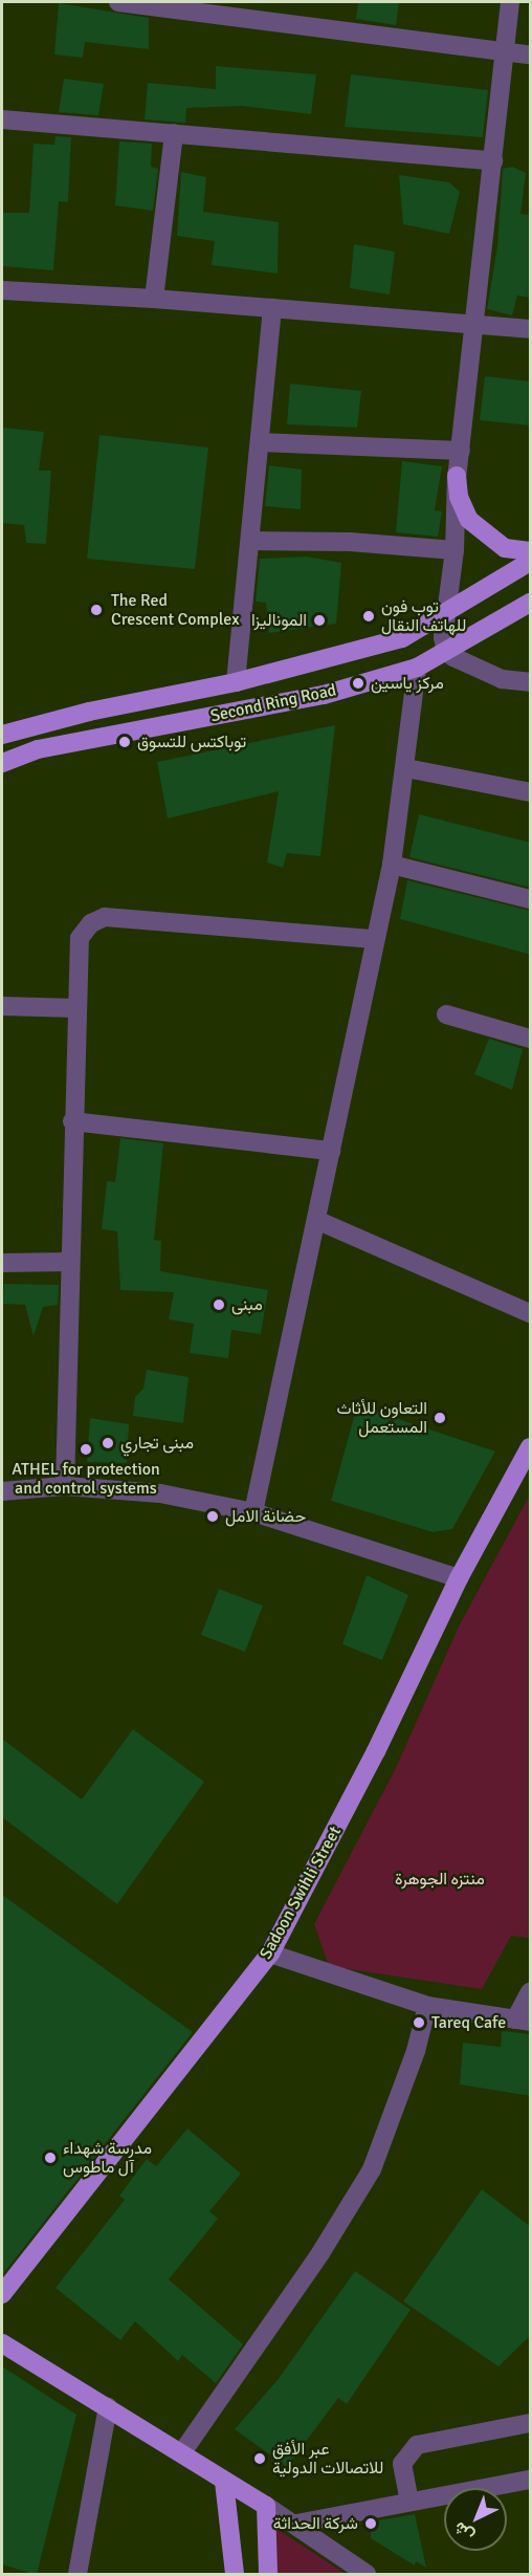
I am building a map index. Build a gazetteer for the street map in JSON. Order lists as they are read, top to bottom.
{
  "streets": {
    "main road": ["Second Ring Road", "Sadoon Swihli Street"]
  },
  "parks": ["منتزه الجوهرة"],
  "places": [
    "The Red Crescent Complex",
    "توب فون للهاتف النقال",
    "الموناليزا",
    "مركز ياسين",
    "توباكتس للتسوق",
    "مبنى",
    "التعاون للأثاث المستعمل",
    "مبنى تجاري",
    "ATHEL for protection and control systems",
    "حضانة الامل",
    "Tareq Cafe",
    "مدرسة شهداء آل ماطوس",
    "عبر الأفق للاتصالات الدولية",
    "شركة الحداثة"
  ],
  "north": "bottom left"
}
